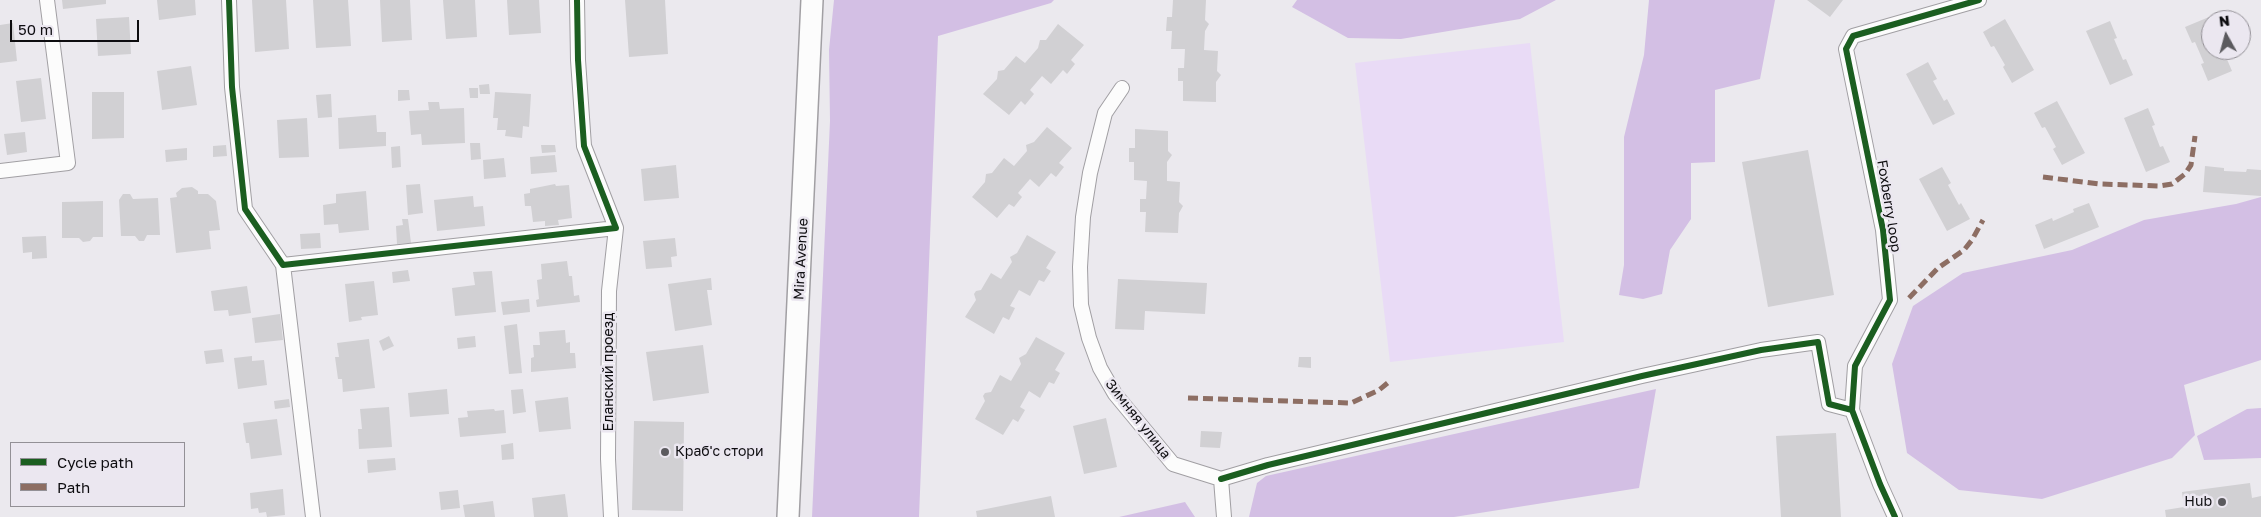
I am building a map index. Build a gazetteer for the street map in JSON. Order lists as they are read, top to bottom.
{
  "streets": {
    "main road": ["Mira Avenue"],
    "street": ["Foxberry loop", "Еланский проезд", "Зимняя улица"]
  },
  "places": ["Краб'с стори", "Hub"],
  "legend": ["Cycle path", "Path"],
  "scale_bar": "50 m",
  "north": "top"
}
